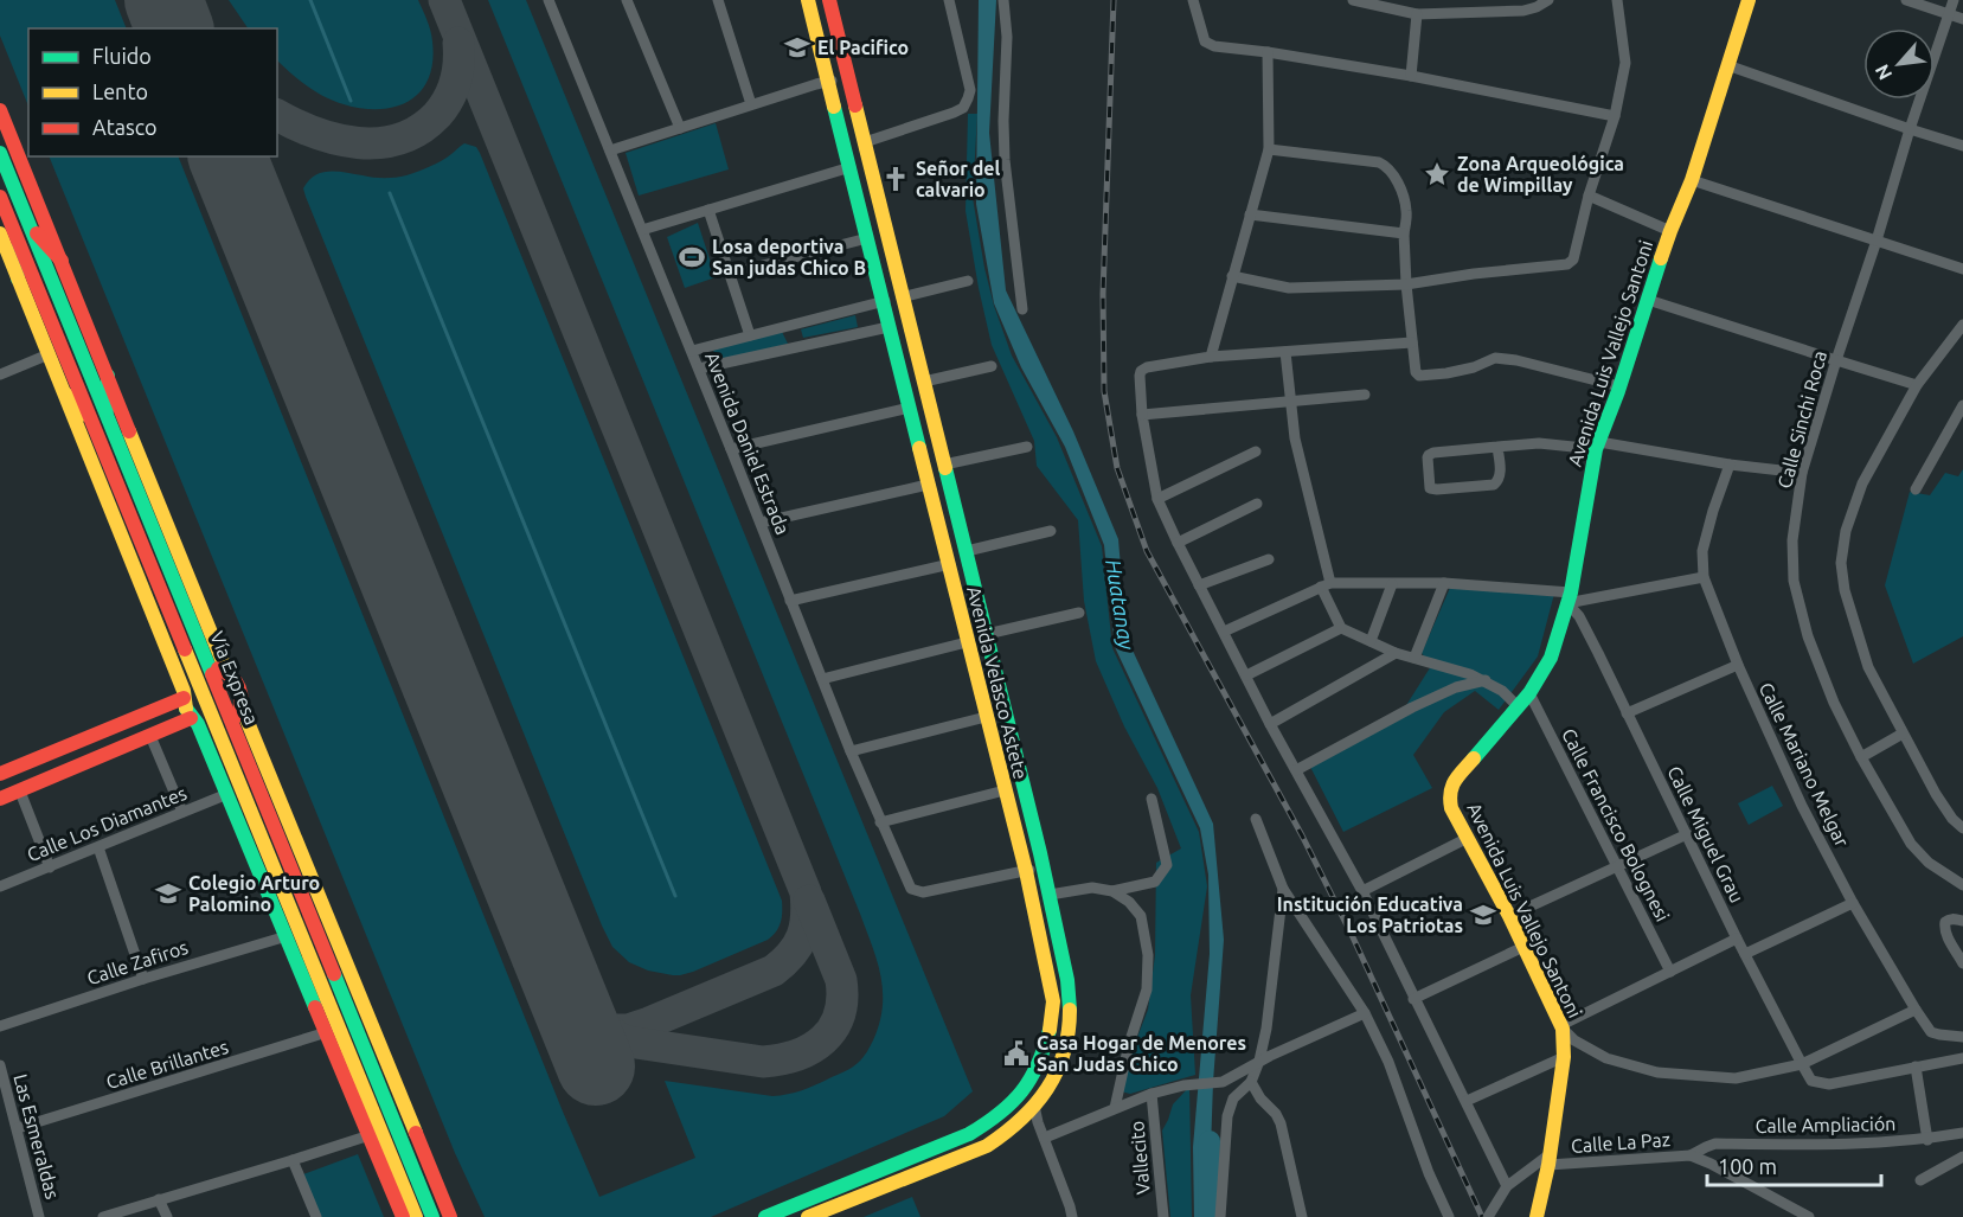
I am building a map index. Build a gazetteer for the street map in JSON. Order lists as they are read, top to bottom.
{
  "streets": {
    "main road": ["Avenida Luis Vallejo Santoni", "Vía Expresa", "Avenida Velasco Astete"],
    "street": [
      "Calle Sinchi Roca",
      "Avenida Daniel Estrada",
      "Calle Mariano Melgar",
      "Calle Los Diamantes",
      "Calle Francisco Bolognesi",
      "Calle Miguel Grau",
      "Calle Zafiros",
      "Calle Brillantes",
      "Calle Ampliación",
      "Las Esmeraldas",
      "Calle La Paz",
      "Vallecito"
    ]
  },
  "crossings": [
    ["Avenida Luis Vallejo Santoni", "Calle Francisco Bolognesi"],
    ["Avenida Luis Vallejo Santoni", "Calle Miguel Grau"],
    ["Avenida Luis Vallejo Santoni", "Calle La Paz"],
    ["Avenida Daniel Estrada", "Avenida Velasco Astete"],
    ["Calle Brillantes", "Las Esmeraldas"],
    ["Calle Ampliación", "Calle La Paz"]
  ],
  "water": ["Huatanay"],
  "places": {
    "school or university": ["El Pacifico", "Colegio Arturo Palomino", "Institución Educativa Los Patriotas"],
    "place": ["Zona Arqueológica de Wimpillay"],
    "church": ["Señor del calvario"],
    "sports": ["Losa deportiva San judas Chico B"],
    "public building": ["Casa Hogar de Menores San Judas Chico"]
  },
  "legend": ["Fluido", "Lento", "Atasco"],
  "scale_bar": "100 m",
  "north": "bottom left"
}
